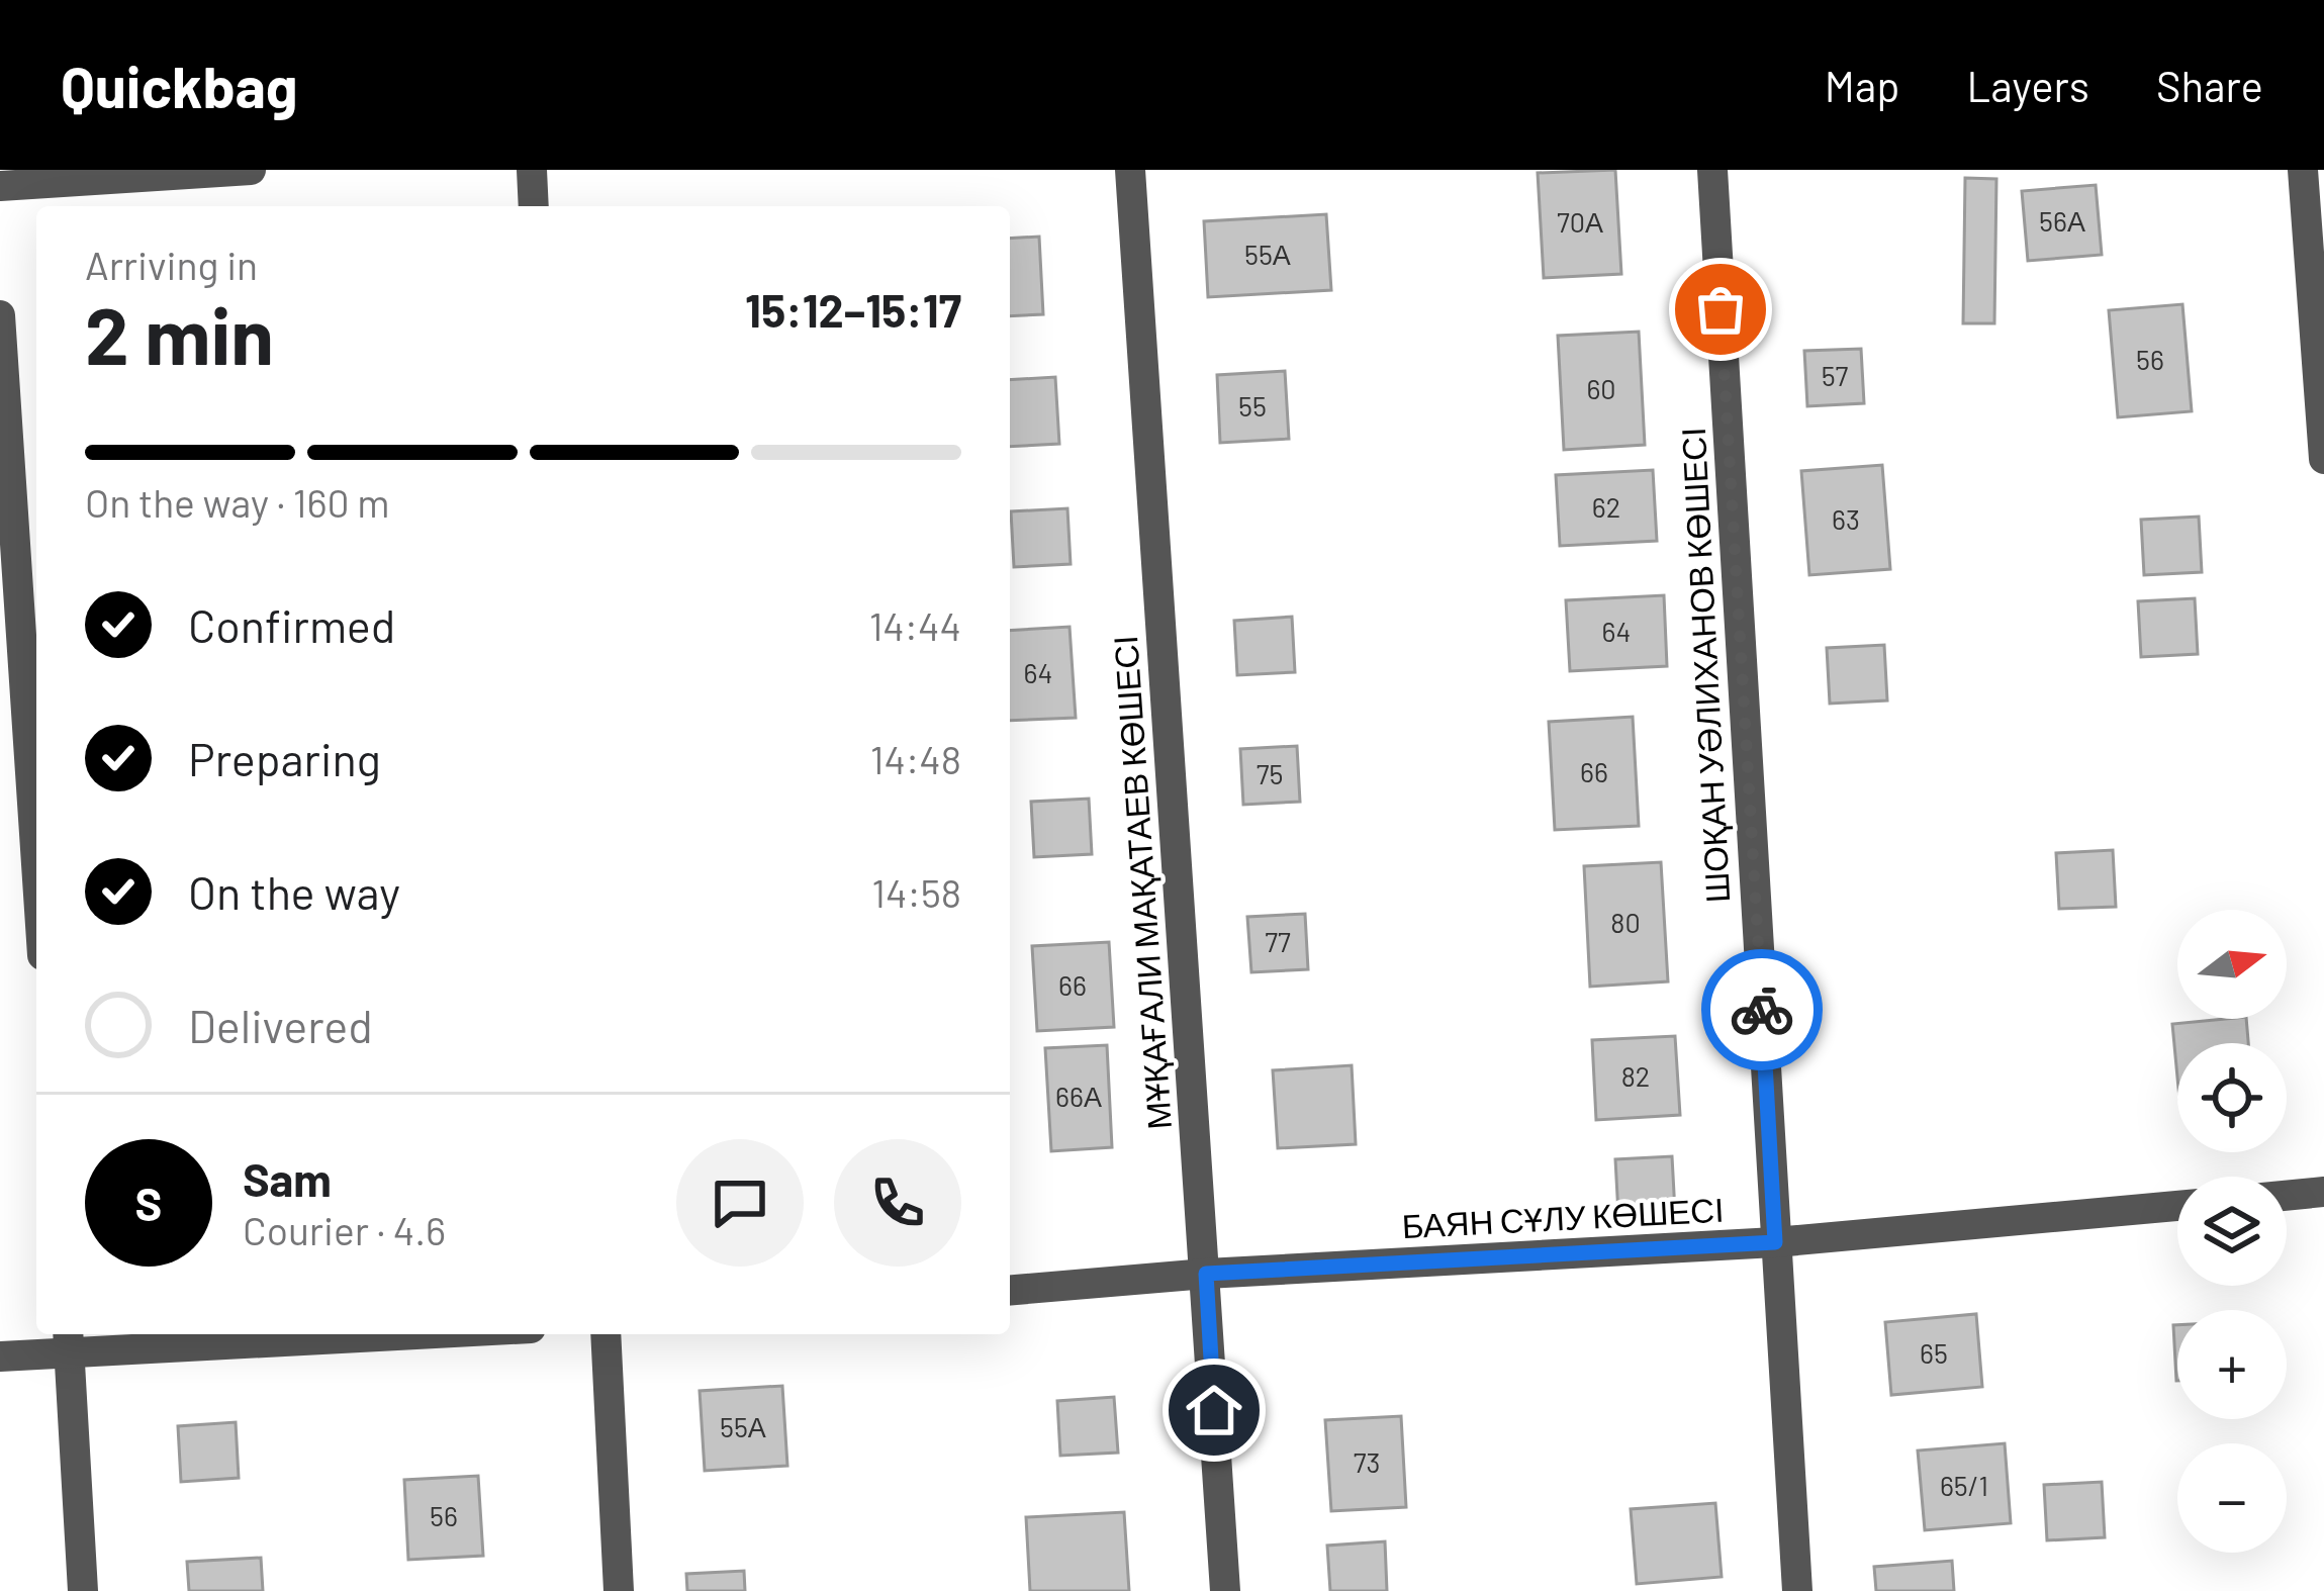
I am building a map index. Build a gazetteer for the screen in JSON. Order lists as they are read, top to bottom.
{
  "streets": {
    "street": ["ШОҚАН УӘЛИХАНОВ КӨШЕСІ", "МҰҚАҒАЛИ МАҚАТАЕВ КӨШЕСІ", "БАЯН СҰЛУ КӨШЕСІ"]
  },
  "crossings": [
    ["ШОҚАН УӘЛИХАНОВ КӨШЕСІ", "БАЯН СҰЛУ КӨШЕСІ"],
    ["МҰҚАҒАЛИ МАҚАТАЕВ КӨШЕСІ", "БАЯН СҰЛУ КӨШЕСІ"]
  ],
  "house_numbers": [
    "56А",
    "70А",
    "55А",
    "56",
    "57",
    "60",
    "55",
    "62",
    "63",
    "64",
    "64",
    "66",
    "75",
    "80",
    "77",
    "66",
    "82",
    "66А",
    "65",
    "55А",
    "73",
    "65/1",
    "56"
  ],
  "north": "right",
  "page": {
    "header": "Quickbag",
    "nav": ["Map", "Layers", "Share"],
    "heading": ["2 min", "Arriving in", "15:12–15:17"],
    "panel": ["Sam", "Courier · 4.6"],
    "bar": "On the way · 160 m",
    "list": [
      ["Confirmed", "14:44"],
      ["Preparing", "14:48"],
      ["On the way", "14:58"],
      "Delivered"
    ],
    "map_buttons": ["+", "−"],
    "round": "S"
  }
}
